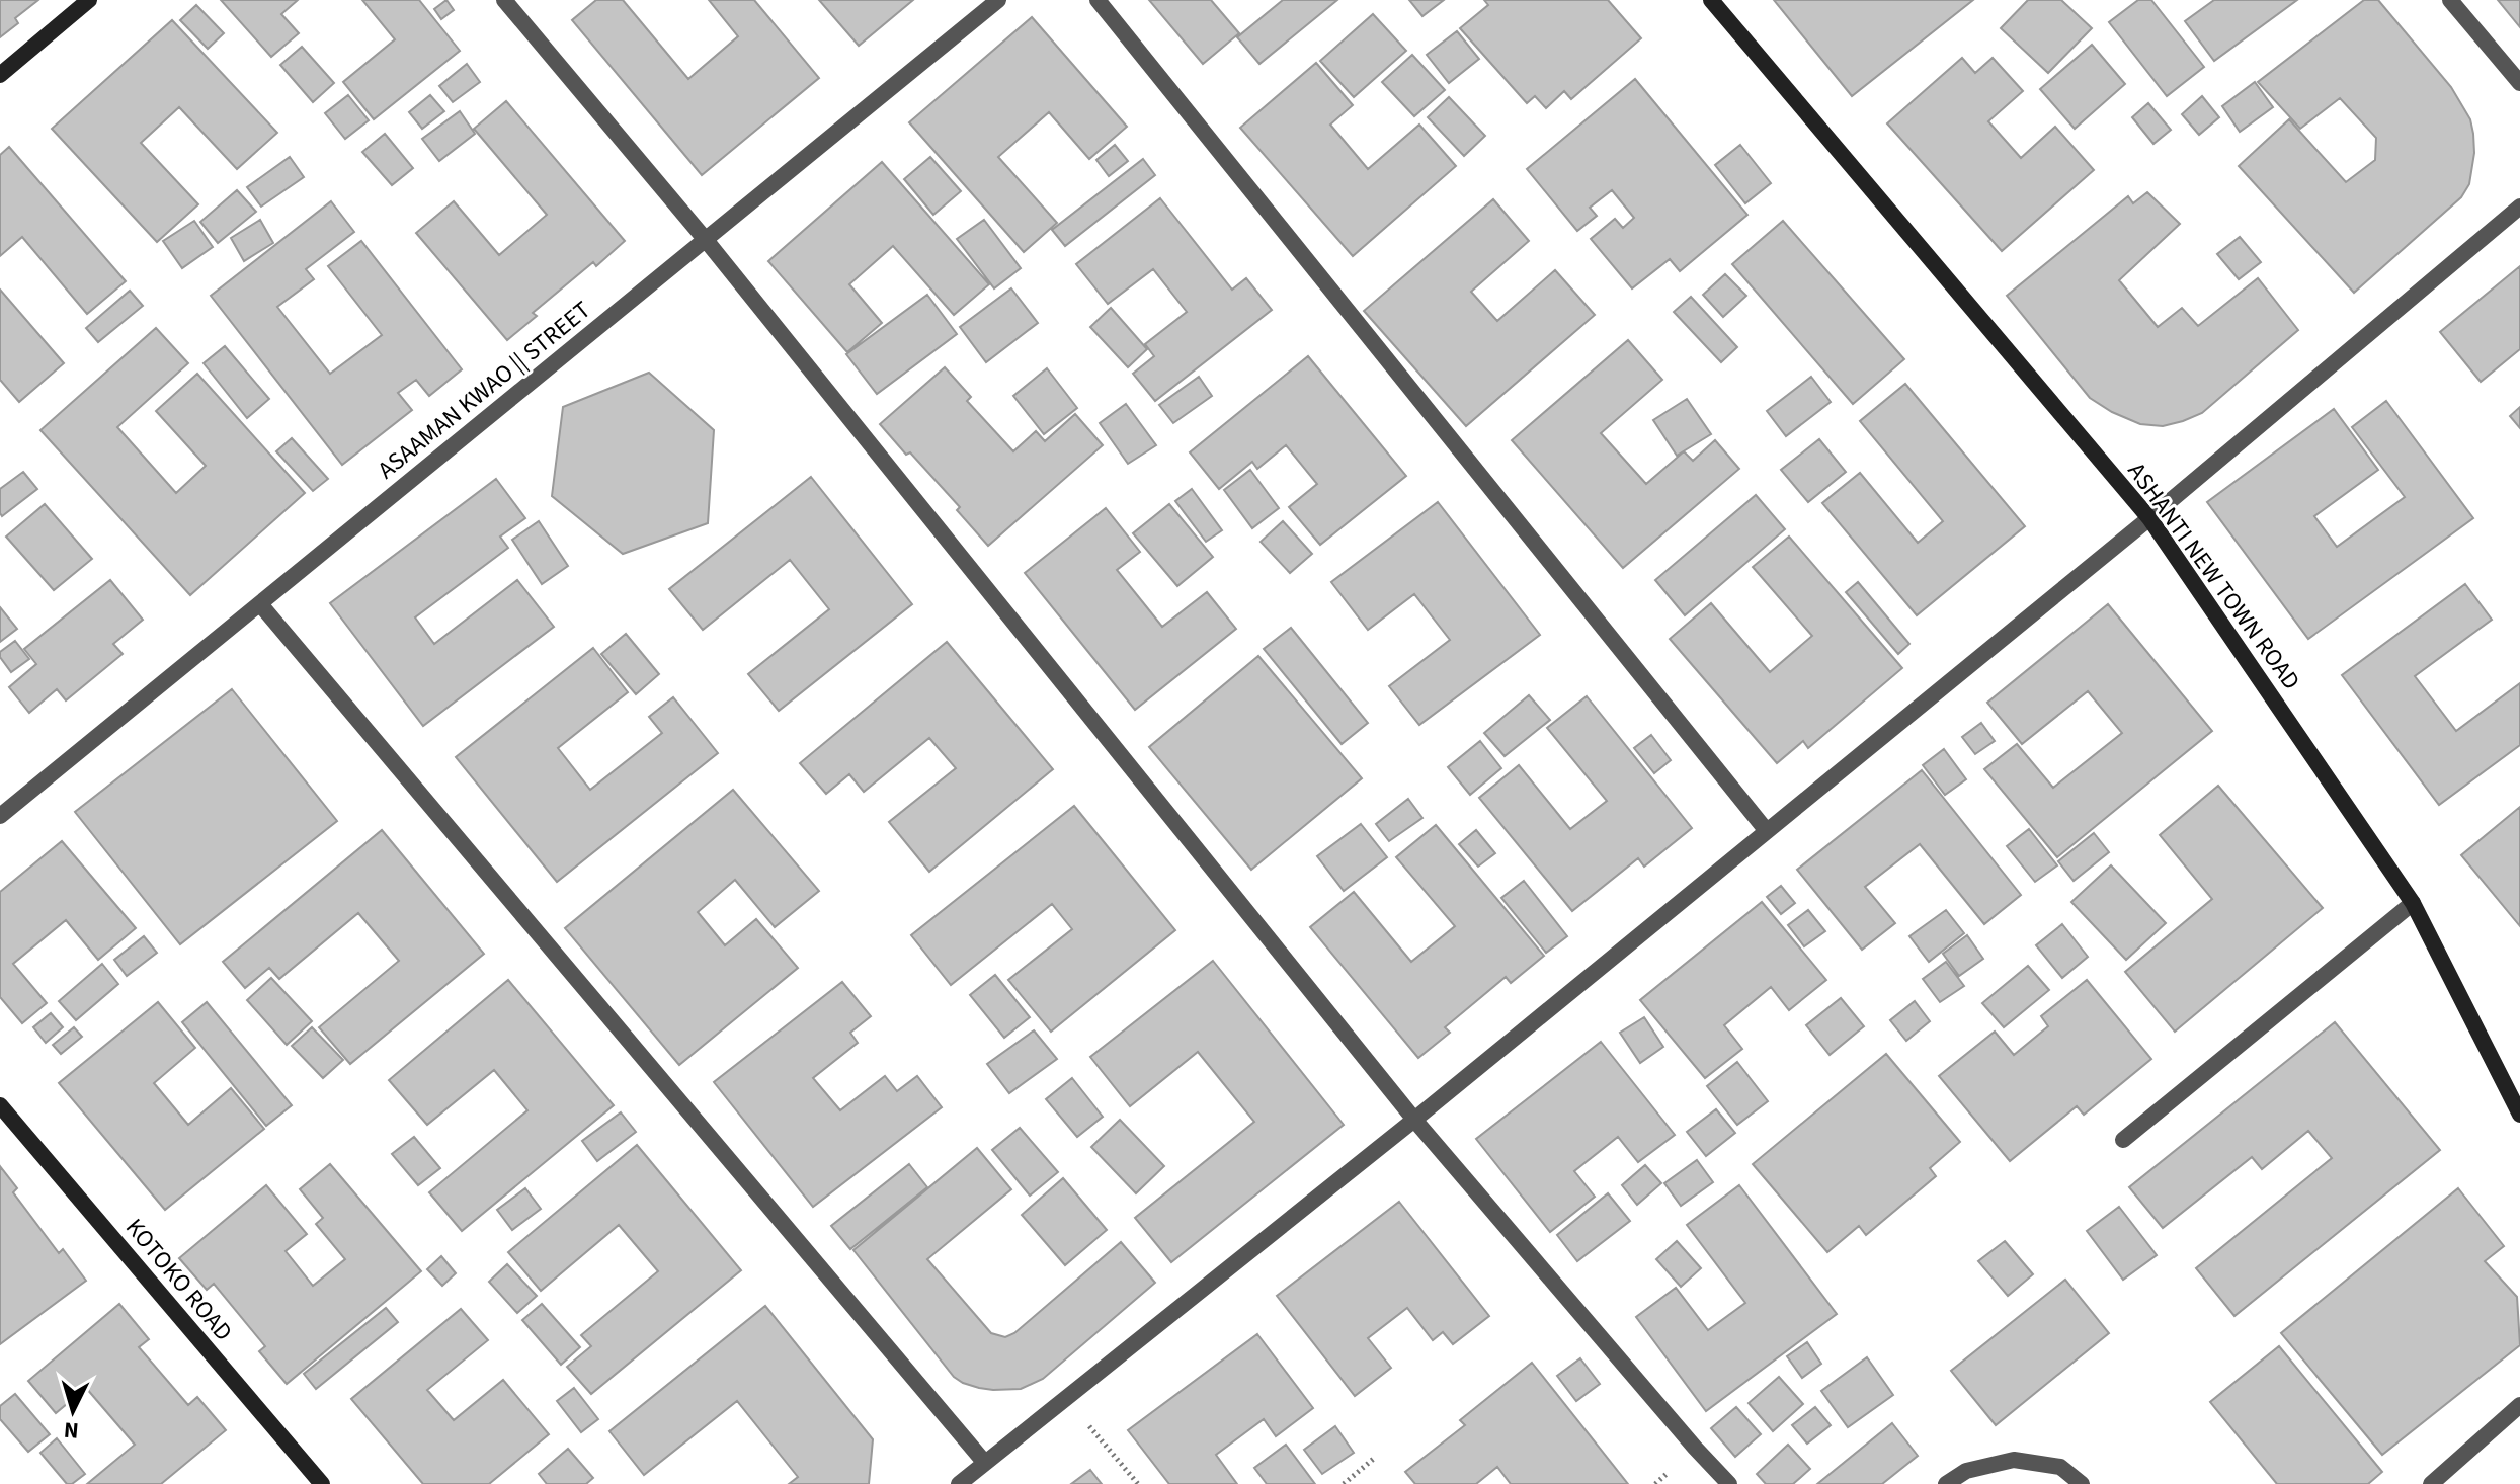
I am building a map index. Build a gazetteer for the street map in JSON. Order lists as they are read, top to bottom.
{
  "streets": {
    "street": ["ASAAMAN KWAO || STREET", "ASHANTI NEW TOWN ROAD", "KOTOKO ROAD"]
  },
  "north": "bottom"
}
